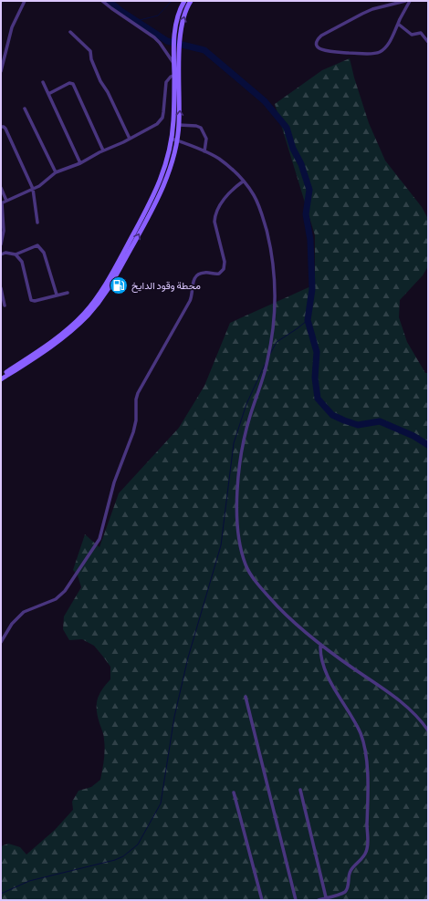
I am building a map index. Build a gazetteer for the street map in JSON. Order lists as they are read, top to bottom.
{
  "places": {
    "fuel station": ["محطة وقود الدايخ"]
  }
}
